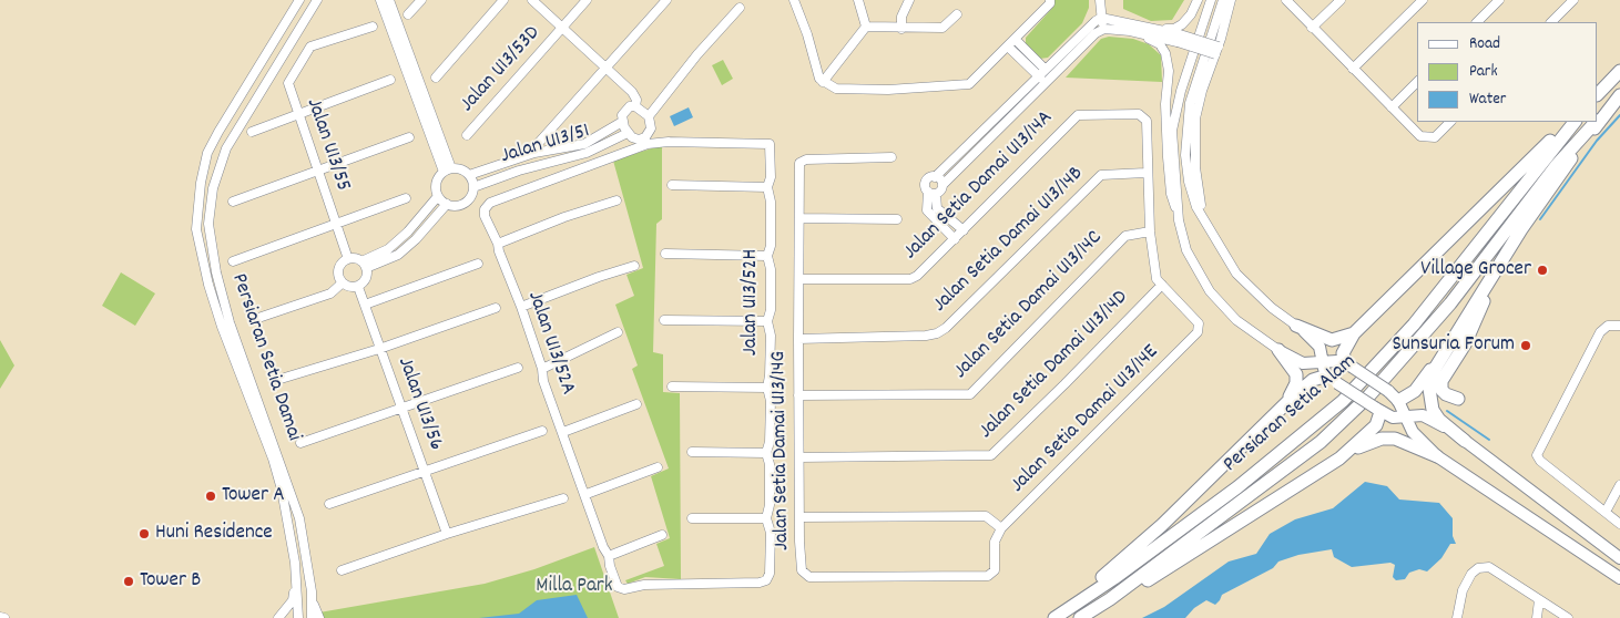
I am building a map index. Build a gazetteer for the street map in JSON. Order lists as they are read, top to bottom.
{
  "streets": {
    "highway": ["Persiaran Setia Alam"],
    "street": [
      "Jalan U13/53D",
      "Jalan U13/55",
      "Jalan U13/51",
      "Jalan Setia Damai U13/14A",
      "Jalan Setia Damai U13/14B",
      "Jalan U13/52H",
      "Jalan Setia Damai U13/14C",
      "Jalan U13/52A",
      "Persiaran Setia Damai",
      "Jalan Setia Damai U13/14D",
      "Jalan U13/56",
      "Jalan Setia Damai U13/14E",
      "Jalan Setia Damai U13/14G"
    ]
  },
  "crossings": [
    ["Jalan U13/55", "Jalan U13/56"],
    ["Jalan U13/51", "Jalan U13/52H"],
    ["Jalan U13/51", "Jalan U13/52A"],
    ["Jalan Setia Damai U13/14A", "Jalan Setia Damai U13/14B"],
    ["Jalan Setia Damai U13/14A", "Jalan Setia Damai U13/14G"],
    ["Jalan Setia Damai U13/14B", "Jalan Setia Damai U13/14G"],
    ["Jalan U13/52H", "Jalan U13/52A"],
    ["Jalan Setia Damai U13/14C", "Jalan Setia Damai U13/14G"],
    ["Jalan Setia Damai U13/14D", "Jalan Setia Damai U13/14E"],
    ["Jalan Setia Damai U13/14D", "Jalan Setia Damai U13/14G"],
    ["Jalan Setia Damai U13/14E", "Jalan Setia Damai U13/14G"]
  ],
  "parks": ["Milla Park"],
  "places": [
    "Village Grocer",
    "Sunsuria Forum",
    "Tower A",
    "Huni Residence",
    "Tower B"
  ],
  "legend": ["Road", "Park", "Water"]
}
